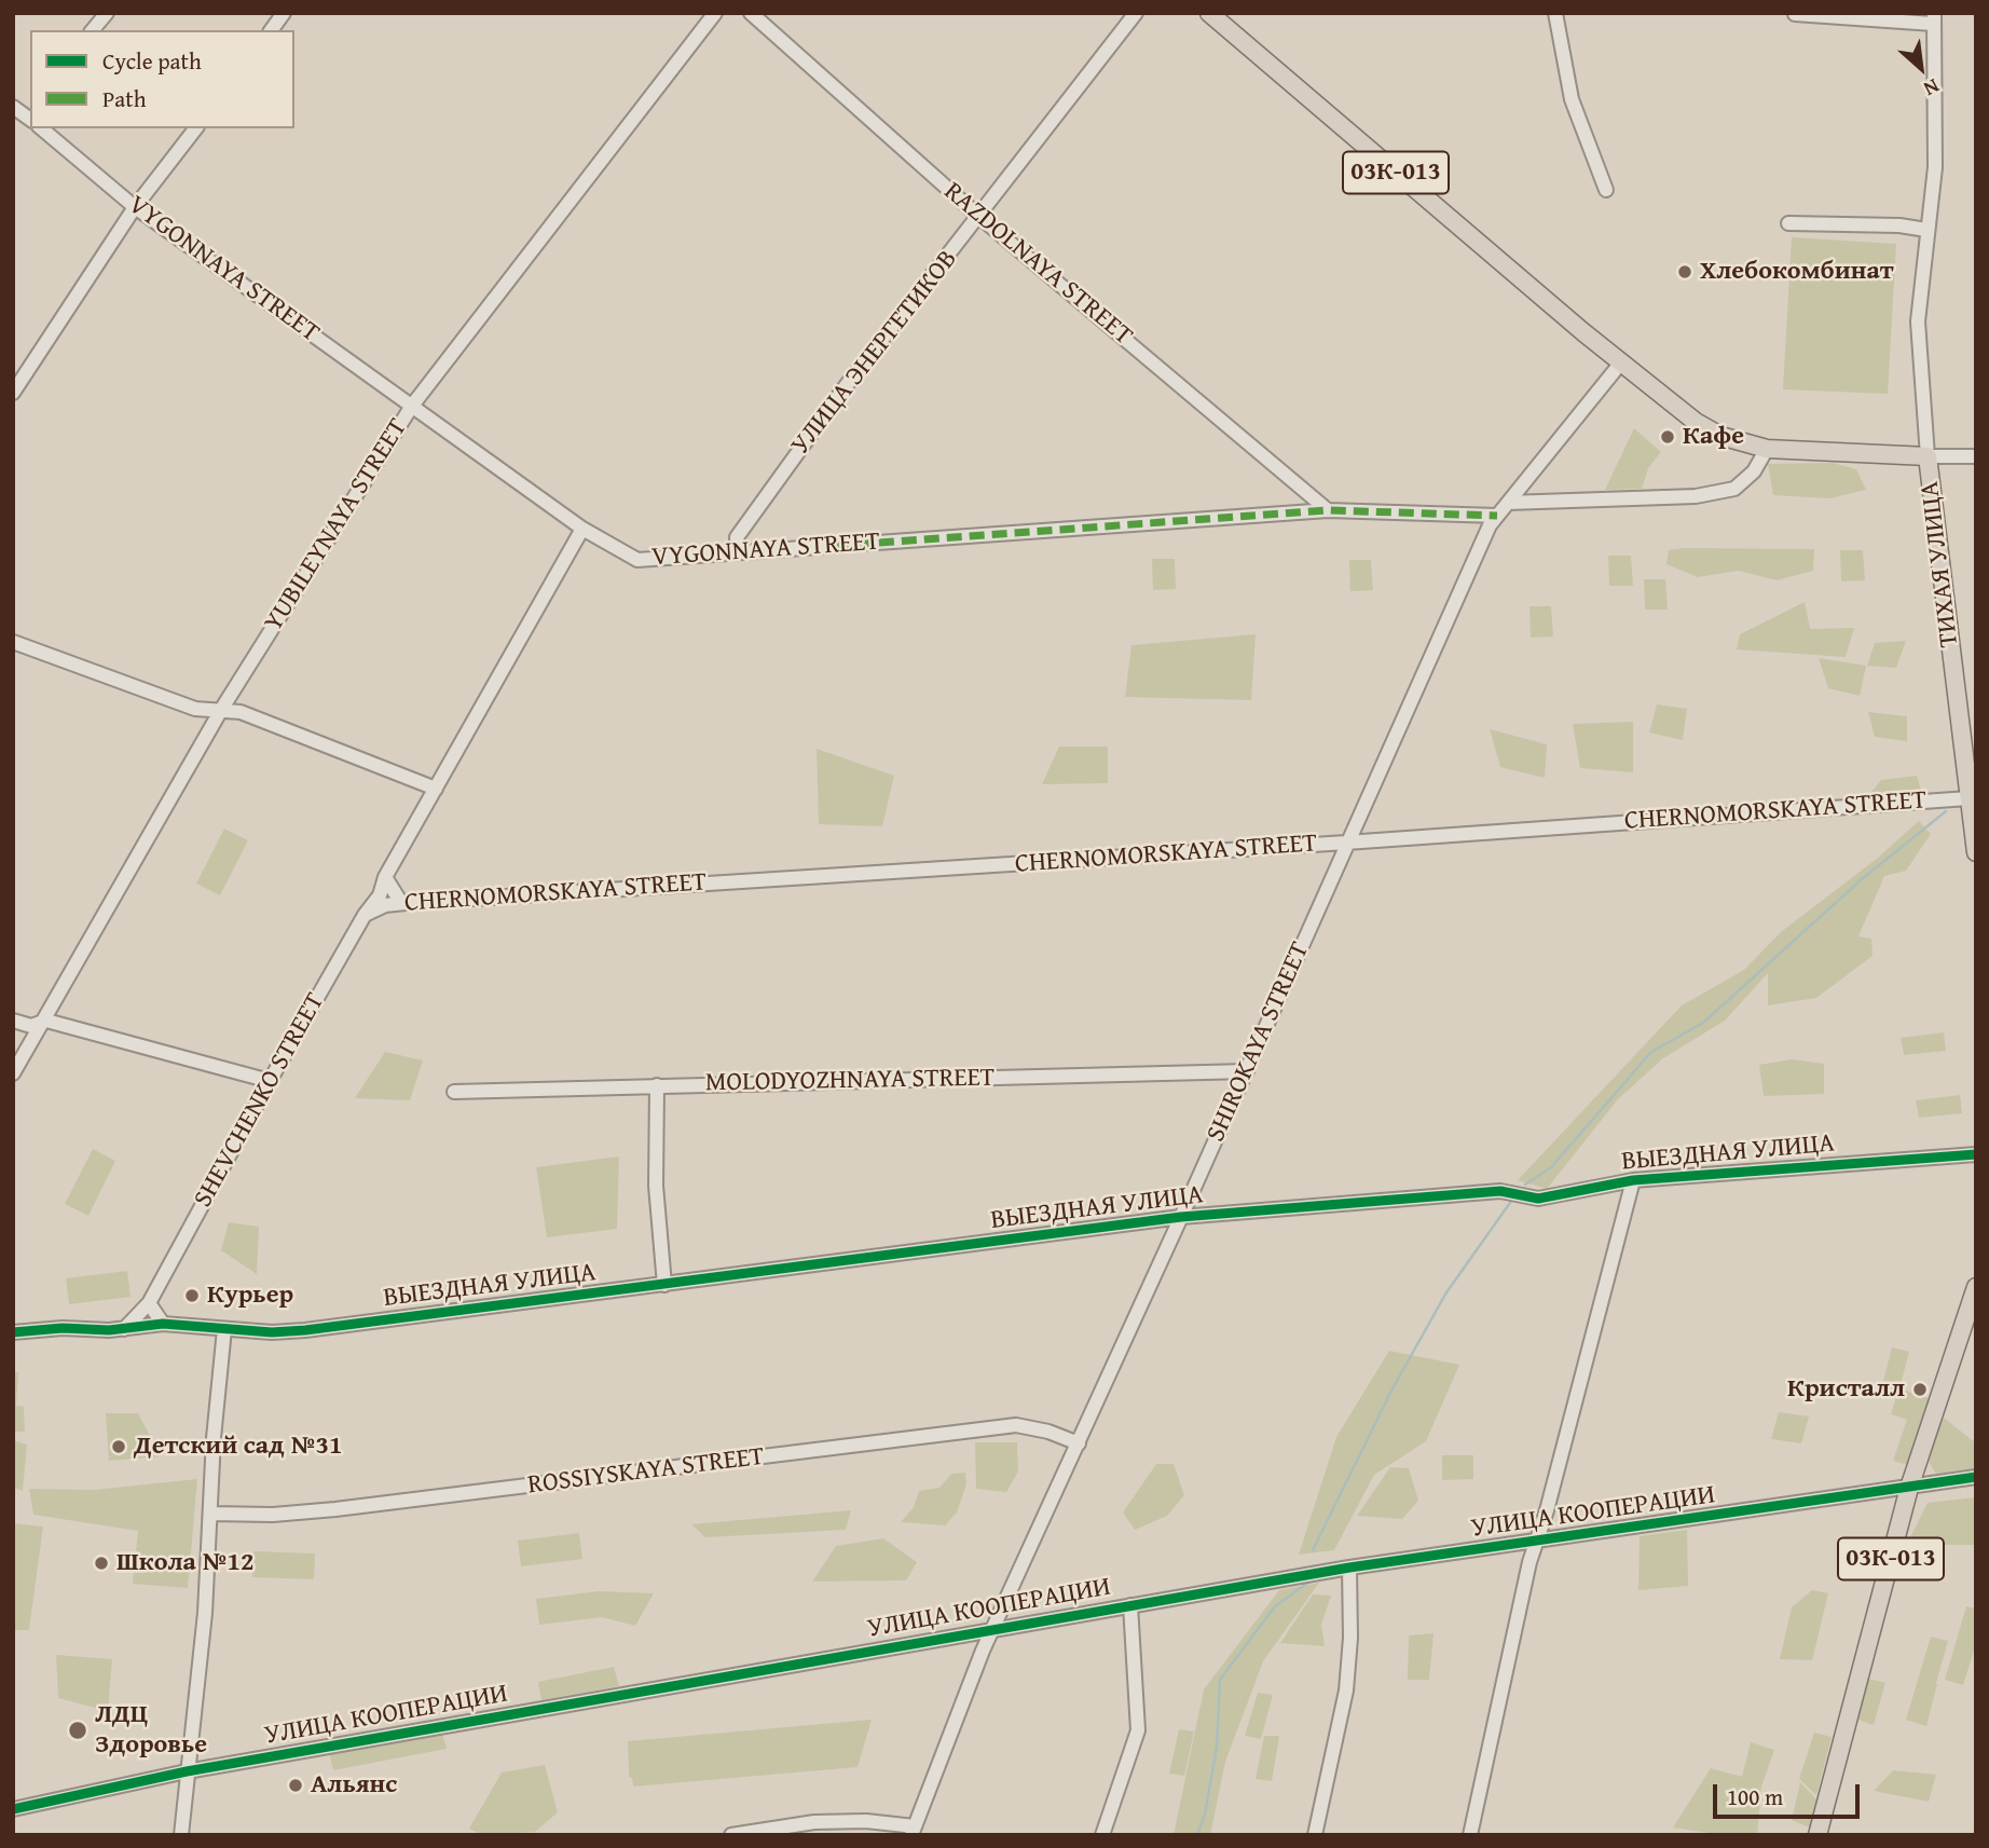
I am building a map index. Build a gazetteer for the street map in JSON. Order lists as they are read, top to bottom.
{
  "streets": {
    "main road": ["03К-013", "ТИХАЯ УЛИЦА"],
    "street": [
      "RAZDOLNAYA STREET",
      "VYGONNAYA STREET",
      "УЛИЦА ЭНЕРГЕТИКОВ",
      "YUBILEYNAYA STREET",
      "CHERNOMORSKAYA STREET",
      "SHIROKAYA STREET",
      "MOLODYOZHNAYA STREET",
      "SHEVCHENKO STREET",
      "ВЫЕЗДНАЯ УЛИЦА",
      "ROSSIYSKAYA STREET",
      "УЛИЦА КООПЕРАЦИИ"
    ]
  },
  "crossings": [
    ["03К-013", "ТИХАЯ УЛИЦА"],
    ["03К-013", "SHIROKAYA STREET"],
    ["03К-013", "УЛИЦА КООПЕРАЦИИ"],
    ["RAZDOLNAYA STREET", "VYGONNAYA STREET"],
    ["RAZDOLNAYA STREET", "УЛИЦА ЭНЕРГЕТИКОВ"],
    ["VYGONNAYA STREET", "УЛИЦА ЭНЕРГЕТИКОВ"],
    ["VYGONNAYA STREET", "YUBILEYNAYA STREET"],
    ["VYGONNAYA STREET", "SHIROKAYA STREET"],
    ["VYGONNAYA STREET", "SHEVCHENKO STREET"],
    ["ТИХАЯ УЛИЦА", "CHERNOMORSKAYA STREET"],
    ["CHERNOMORSKAYA STREET", "SHIROKAYA STREET"],
    ["CHERNOMORSKAYA STREET", "SHEVCHENKO STREET"],
    ["SHIROKAYA STREET", "MOLODYOZHNAYA STREET"],
    ["SHIROKAYA STREET", "ВЫЕЗДНАЯ УЛИЦА"],
    ["SHIROKAYA STREET", "ROSSIYSKAYA STREET"],
    ["SHIROKAYA STREET", "УЛИЦА КООПЕРАЦИИ"],
    ["SHEVCHENKO STREET", "ВЫЕЗДНАЯ УЛИЦА"]
  ],
  "places": [
    "Хлебокомбинат",
    "Кафе",
    "Курьер",
    "Кристалл",
    "Детский сад №31",
    "Школа №12",
    "ЛДЦ Здоровье",
    "Альянс"
  ],
  "legend": ["Cycle path", "Path"],
  "scale_bar": "100 m",
  "north": "bottom right"
}
